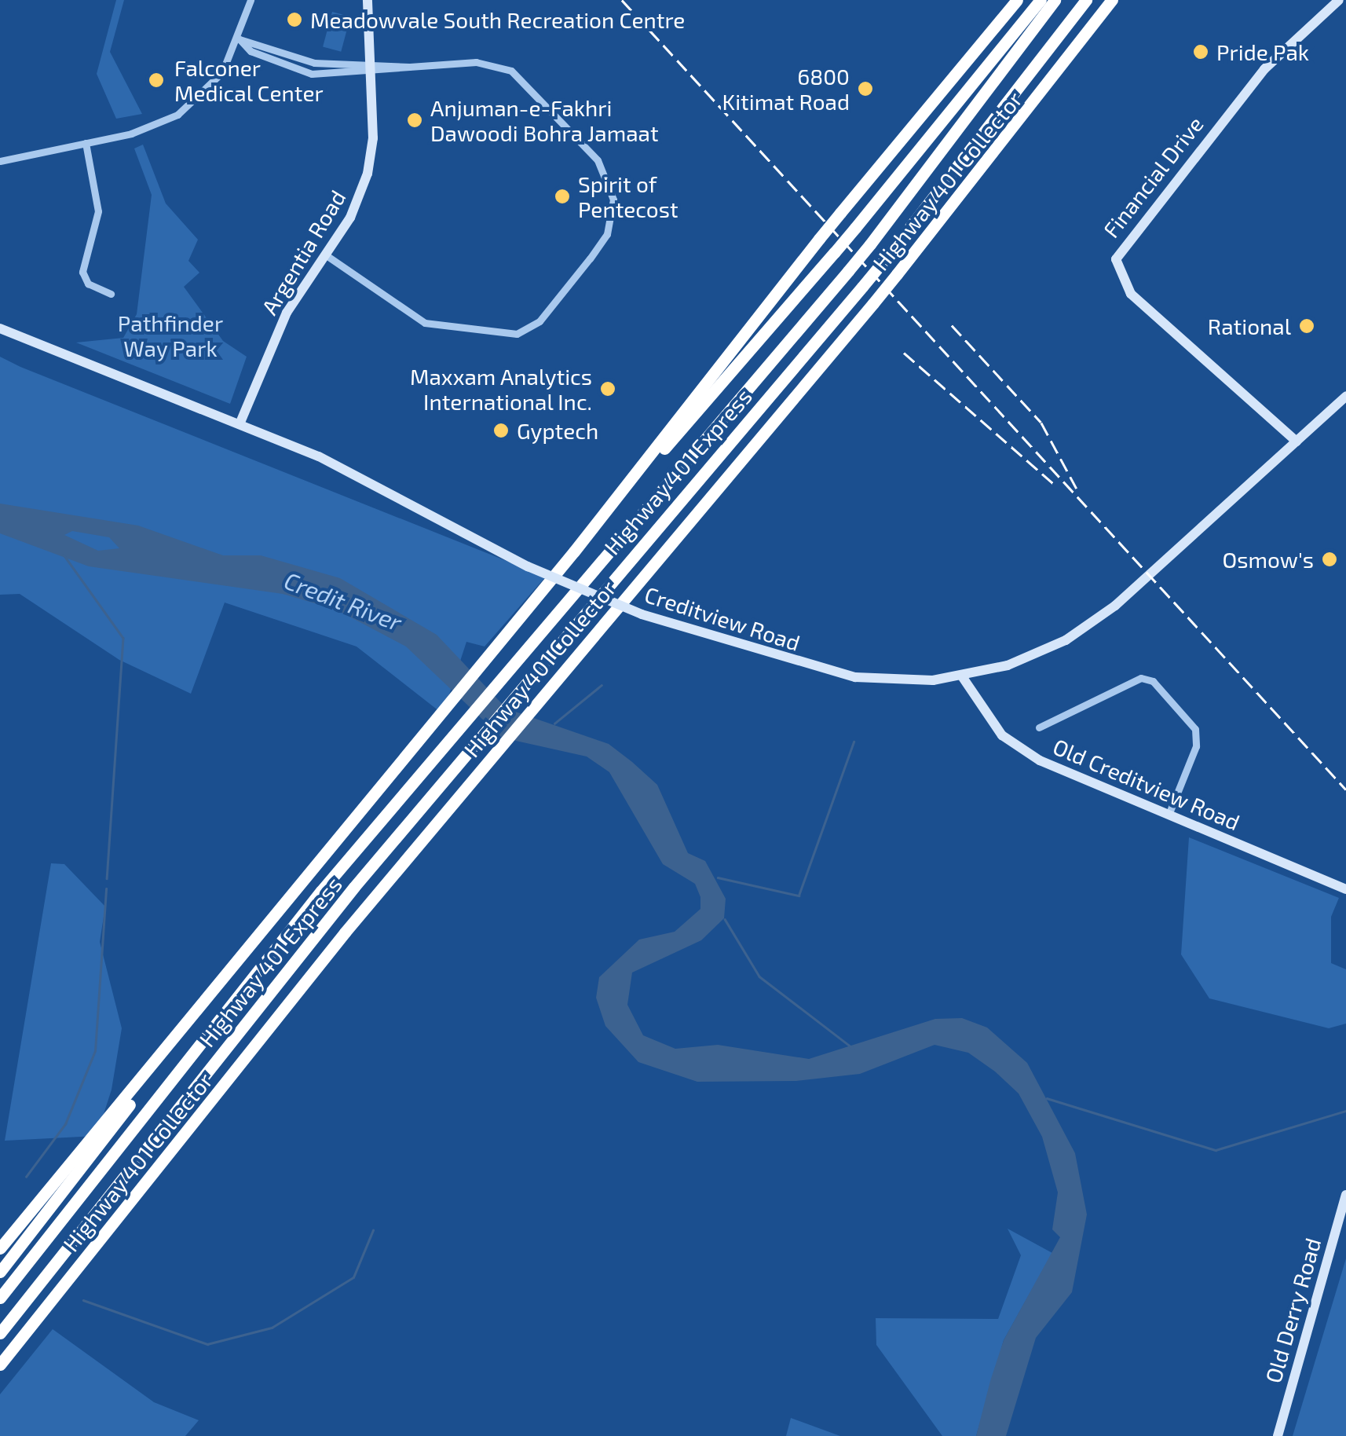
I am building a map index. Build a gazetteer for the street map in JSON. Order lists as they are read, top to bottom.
{
  "streets": {
    "highway": ["Highway 401 Collector", "Highway 401 Express"],
    "street": [
      "Financial Drive",
      "Argentia Road",
      "Creditview Road",
      "Old Creditview Road",
      "Old Derry Road"
    ]
  },
  "crossings": [
    ["Financial Drive", "Creditview Road"],
    ["Argentia Road", "Creditview Road"],
    ["Creditview Road", "Old Creditview Road"]
  ],
  "water": ["Credit River"],
  "parks": ["Pathfinder Way Park"],
  "places": [
    "Meadowvale South Recreation Centre",
    "Pride Pak",
    "Falconer Medical Center",
    "6800 Kitimat Road",
    "Anjuman-e-Fakhri Dawoodi Bohra Jamaat",
    "Spirit of Pentecost",
    "Rational",
    "Maxxam Analytics International Inc.",
    "Gyptech",
    "Osmow's"
  ]
}
